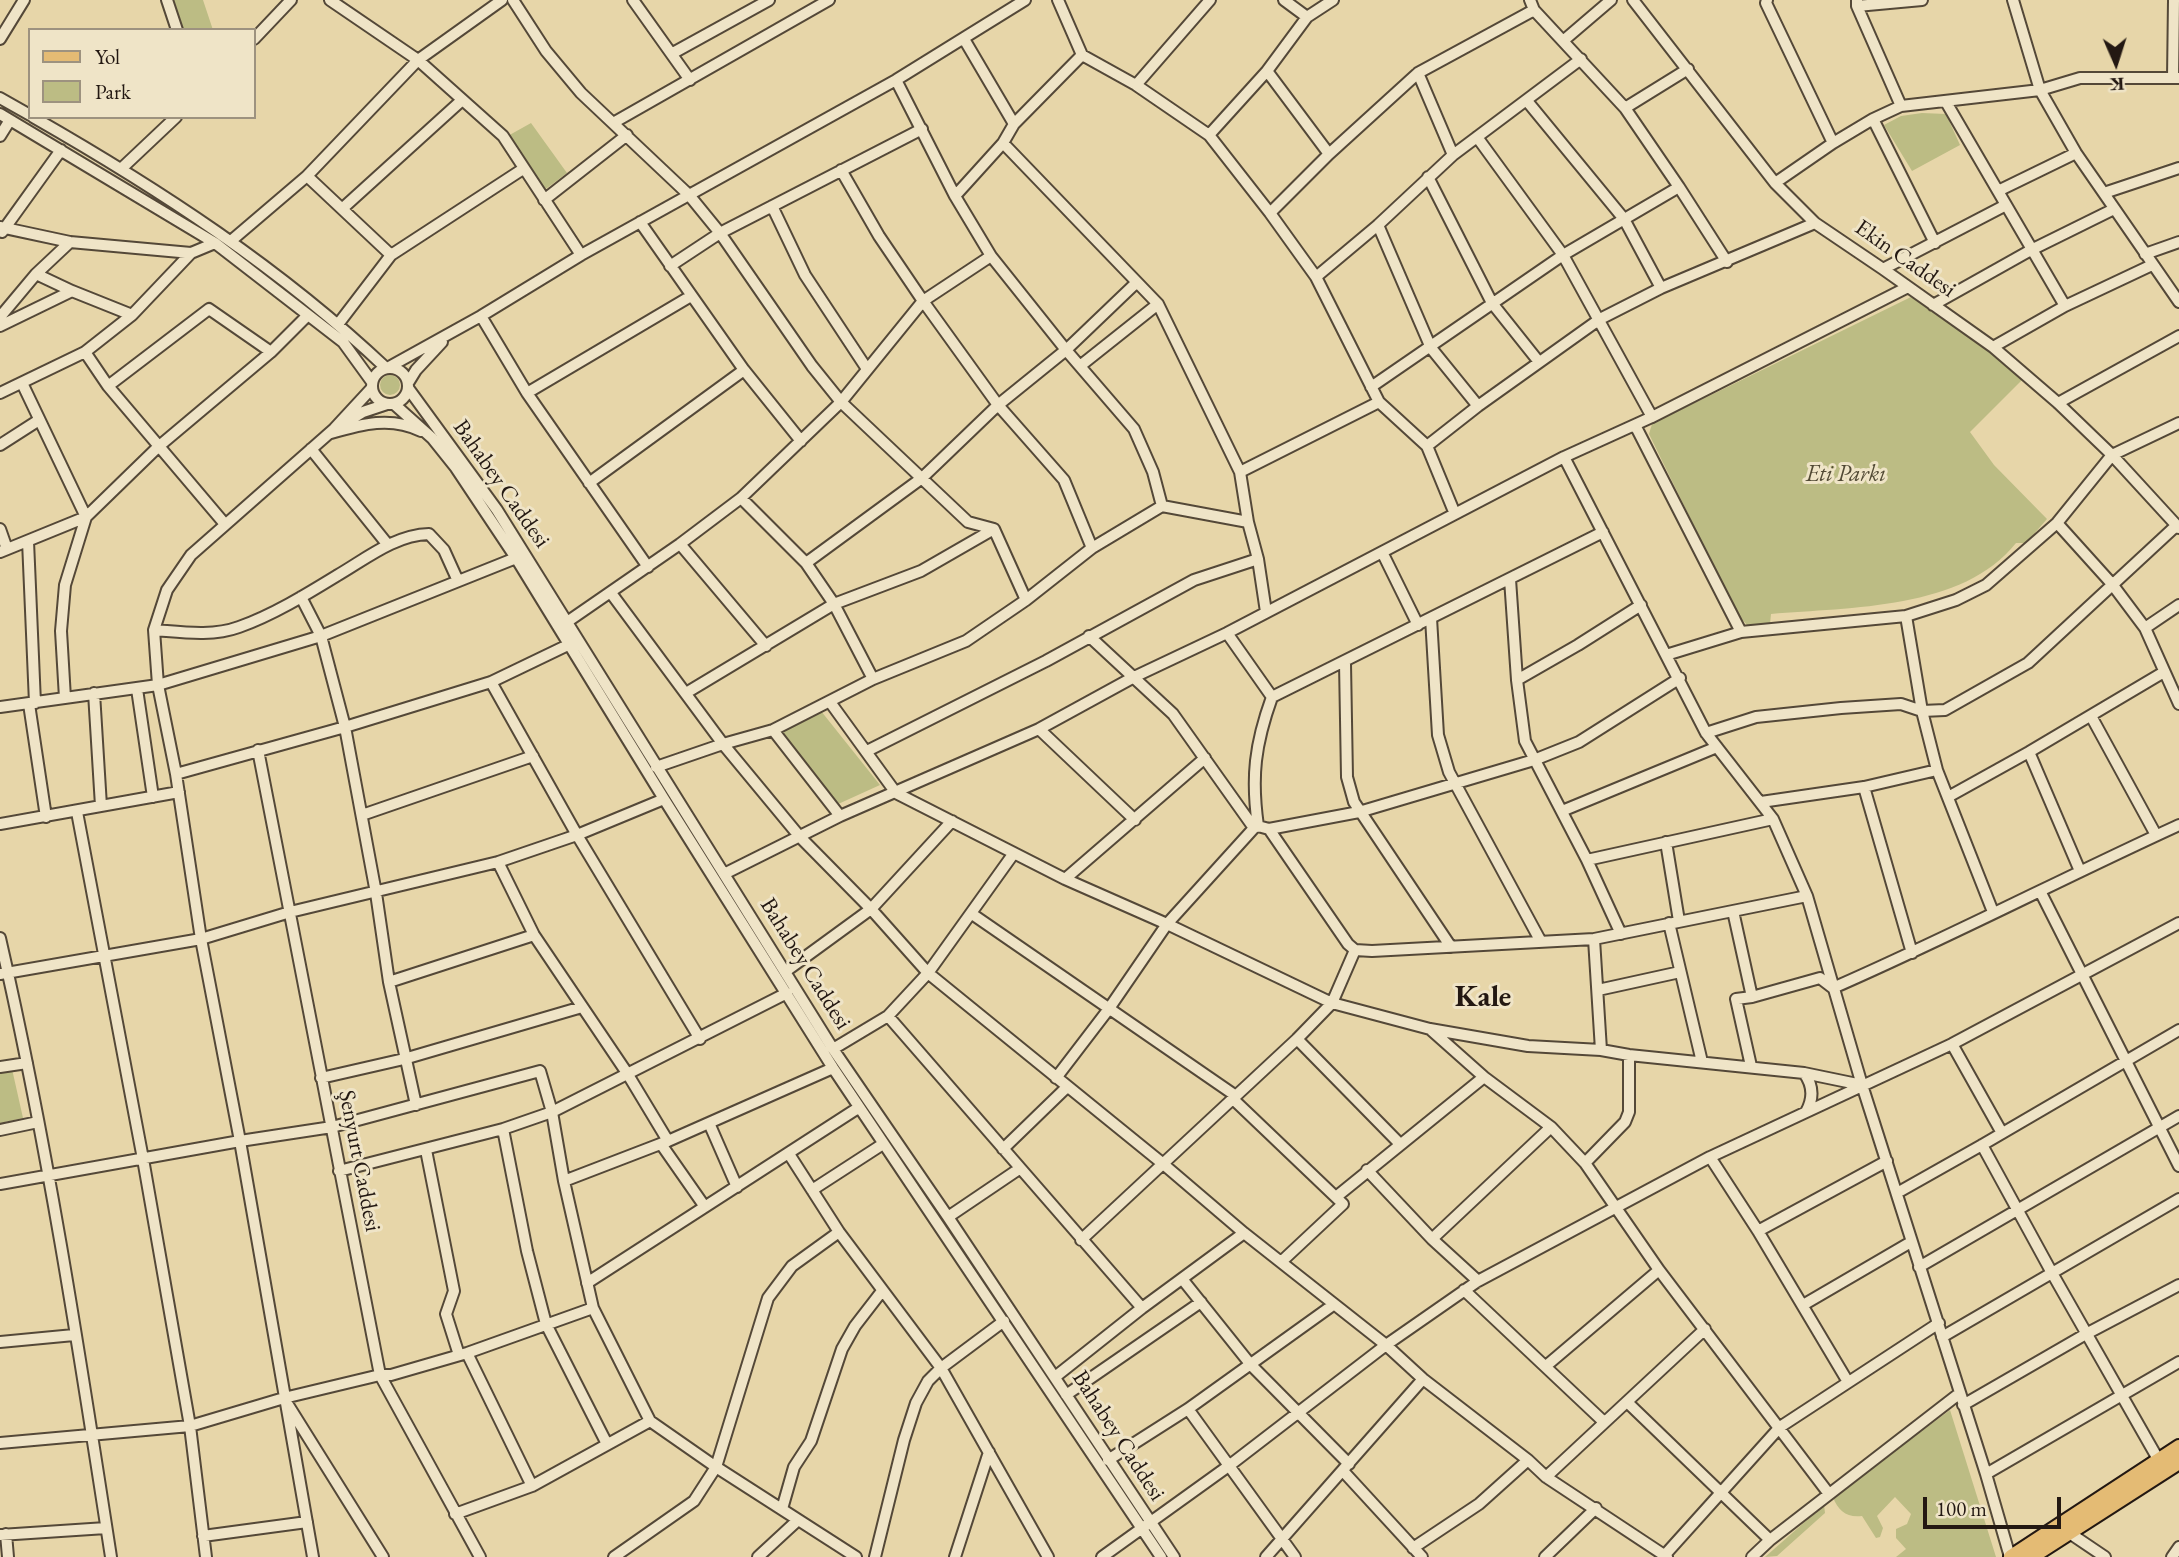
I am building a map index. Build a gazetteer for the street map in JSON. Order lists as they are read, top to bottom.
{
  "streets": {
    "street": ["Ekin Caddesi", "Bahabey Caddesi", "Şenyurt Caddesi"]
  },
  "districts": ["Kale"],
  "parks": ["Eti Parkı"],
  "legend": ["Yol", "Park"],
  "scale_bar": "100 m",
  "north": "bottom"
}
